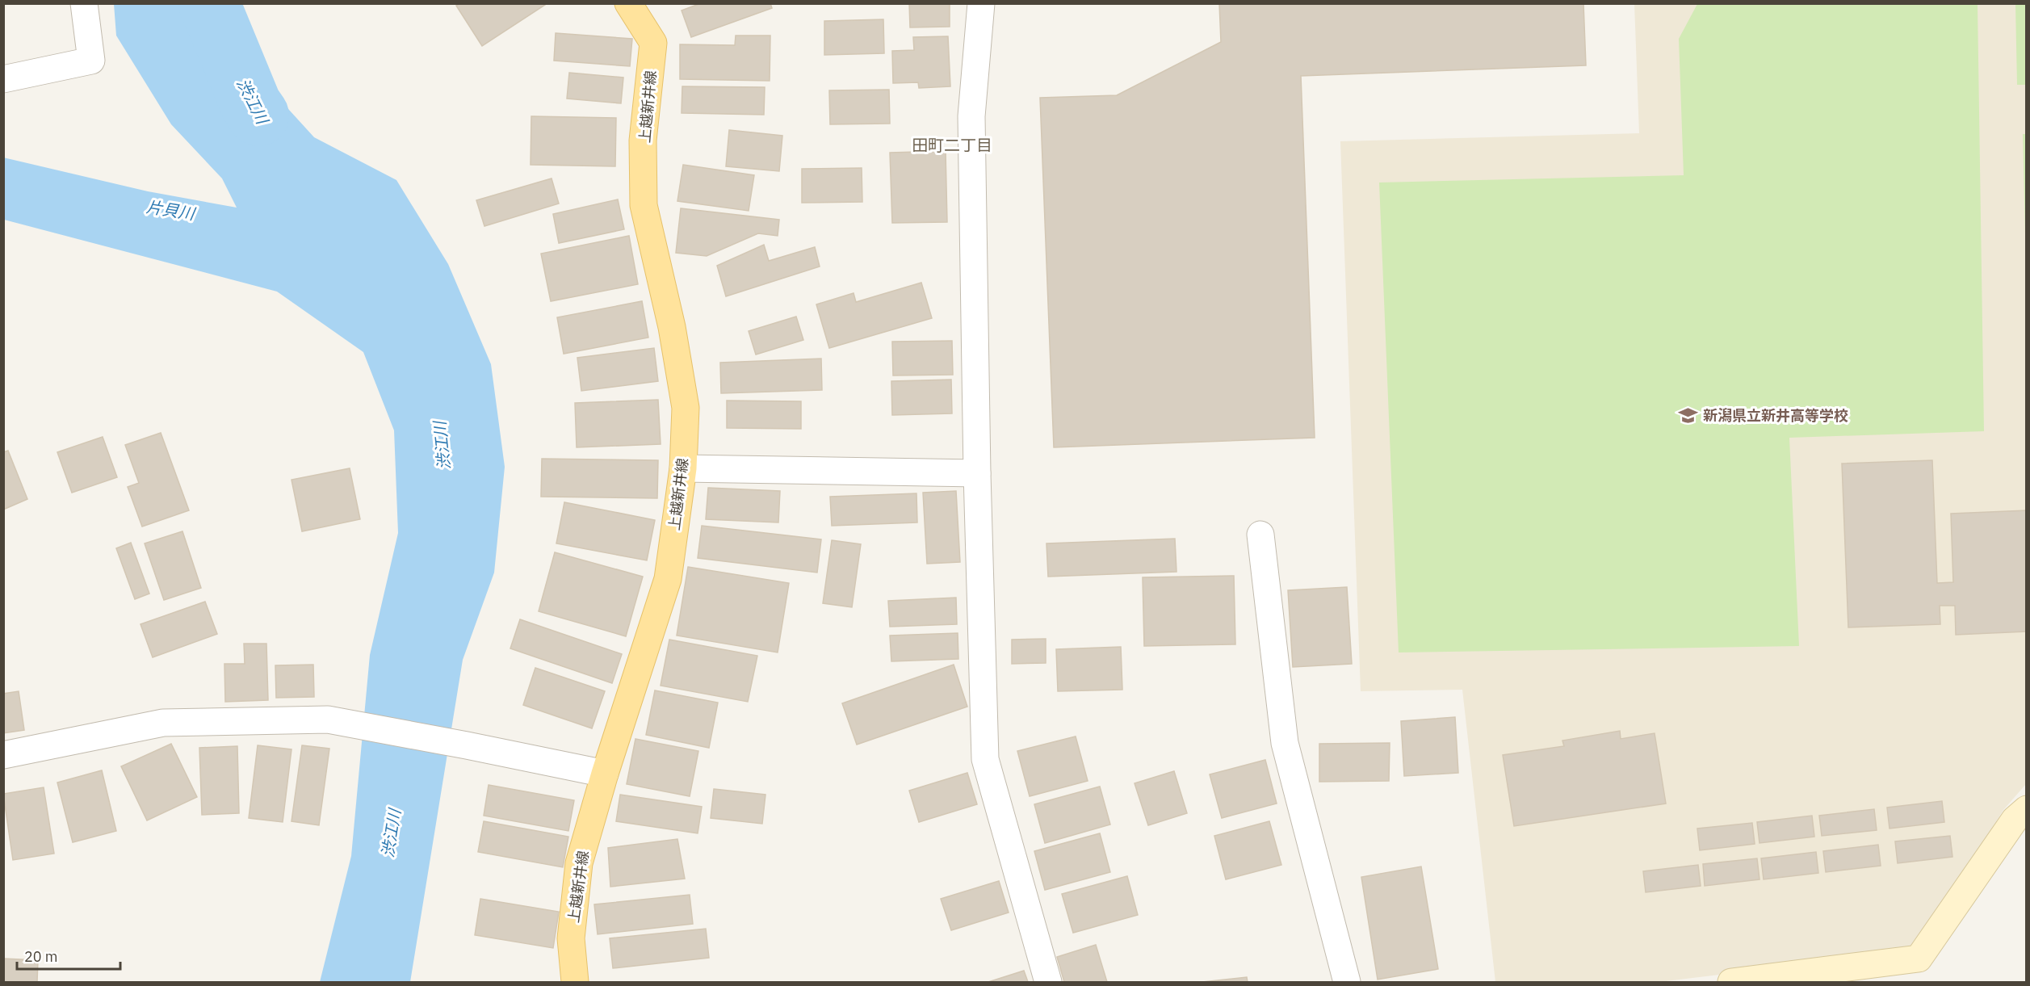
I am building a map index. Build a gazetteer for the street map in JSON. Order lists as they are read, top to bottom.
{
  "streets": {
    "main road": ["上越新井線"]
  },
  "districts": ["田町二丁目"],
  "water": ["渋江川", "片貝川"],
  "places": {
    "school or university": ["新潟県立新井高等学校"]
  },
  "scale_bar": "20 m"
}
